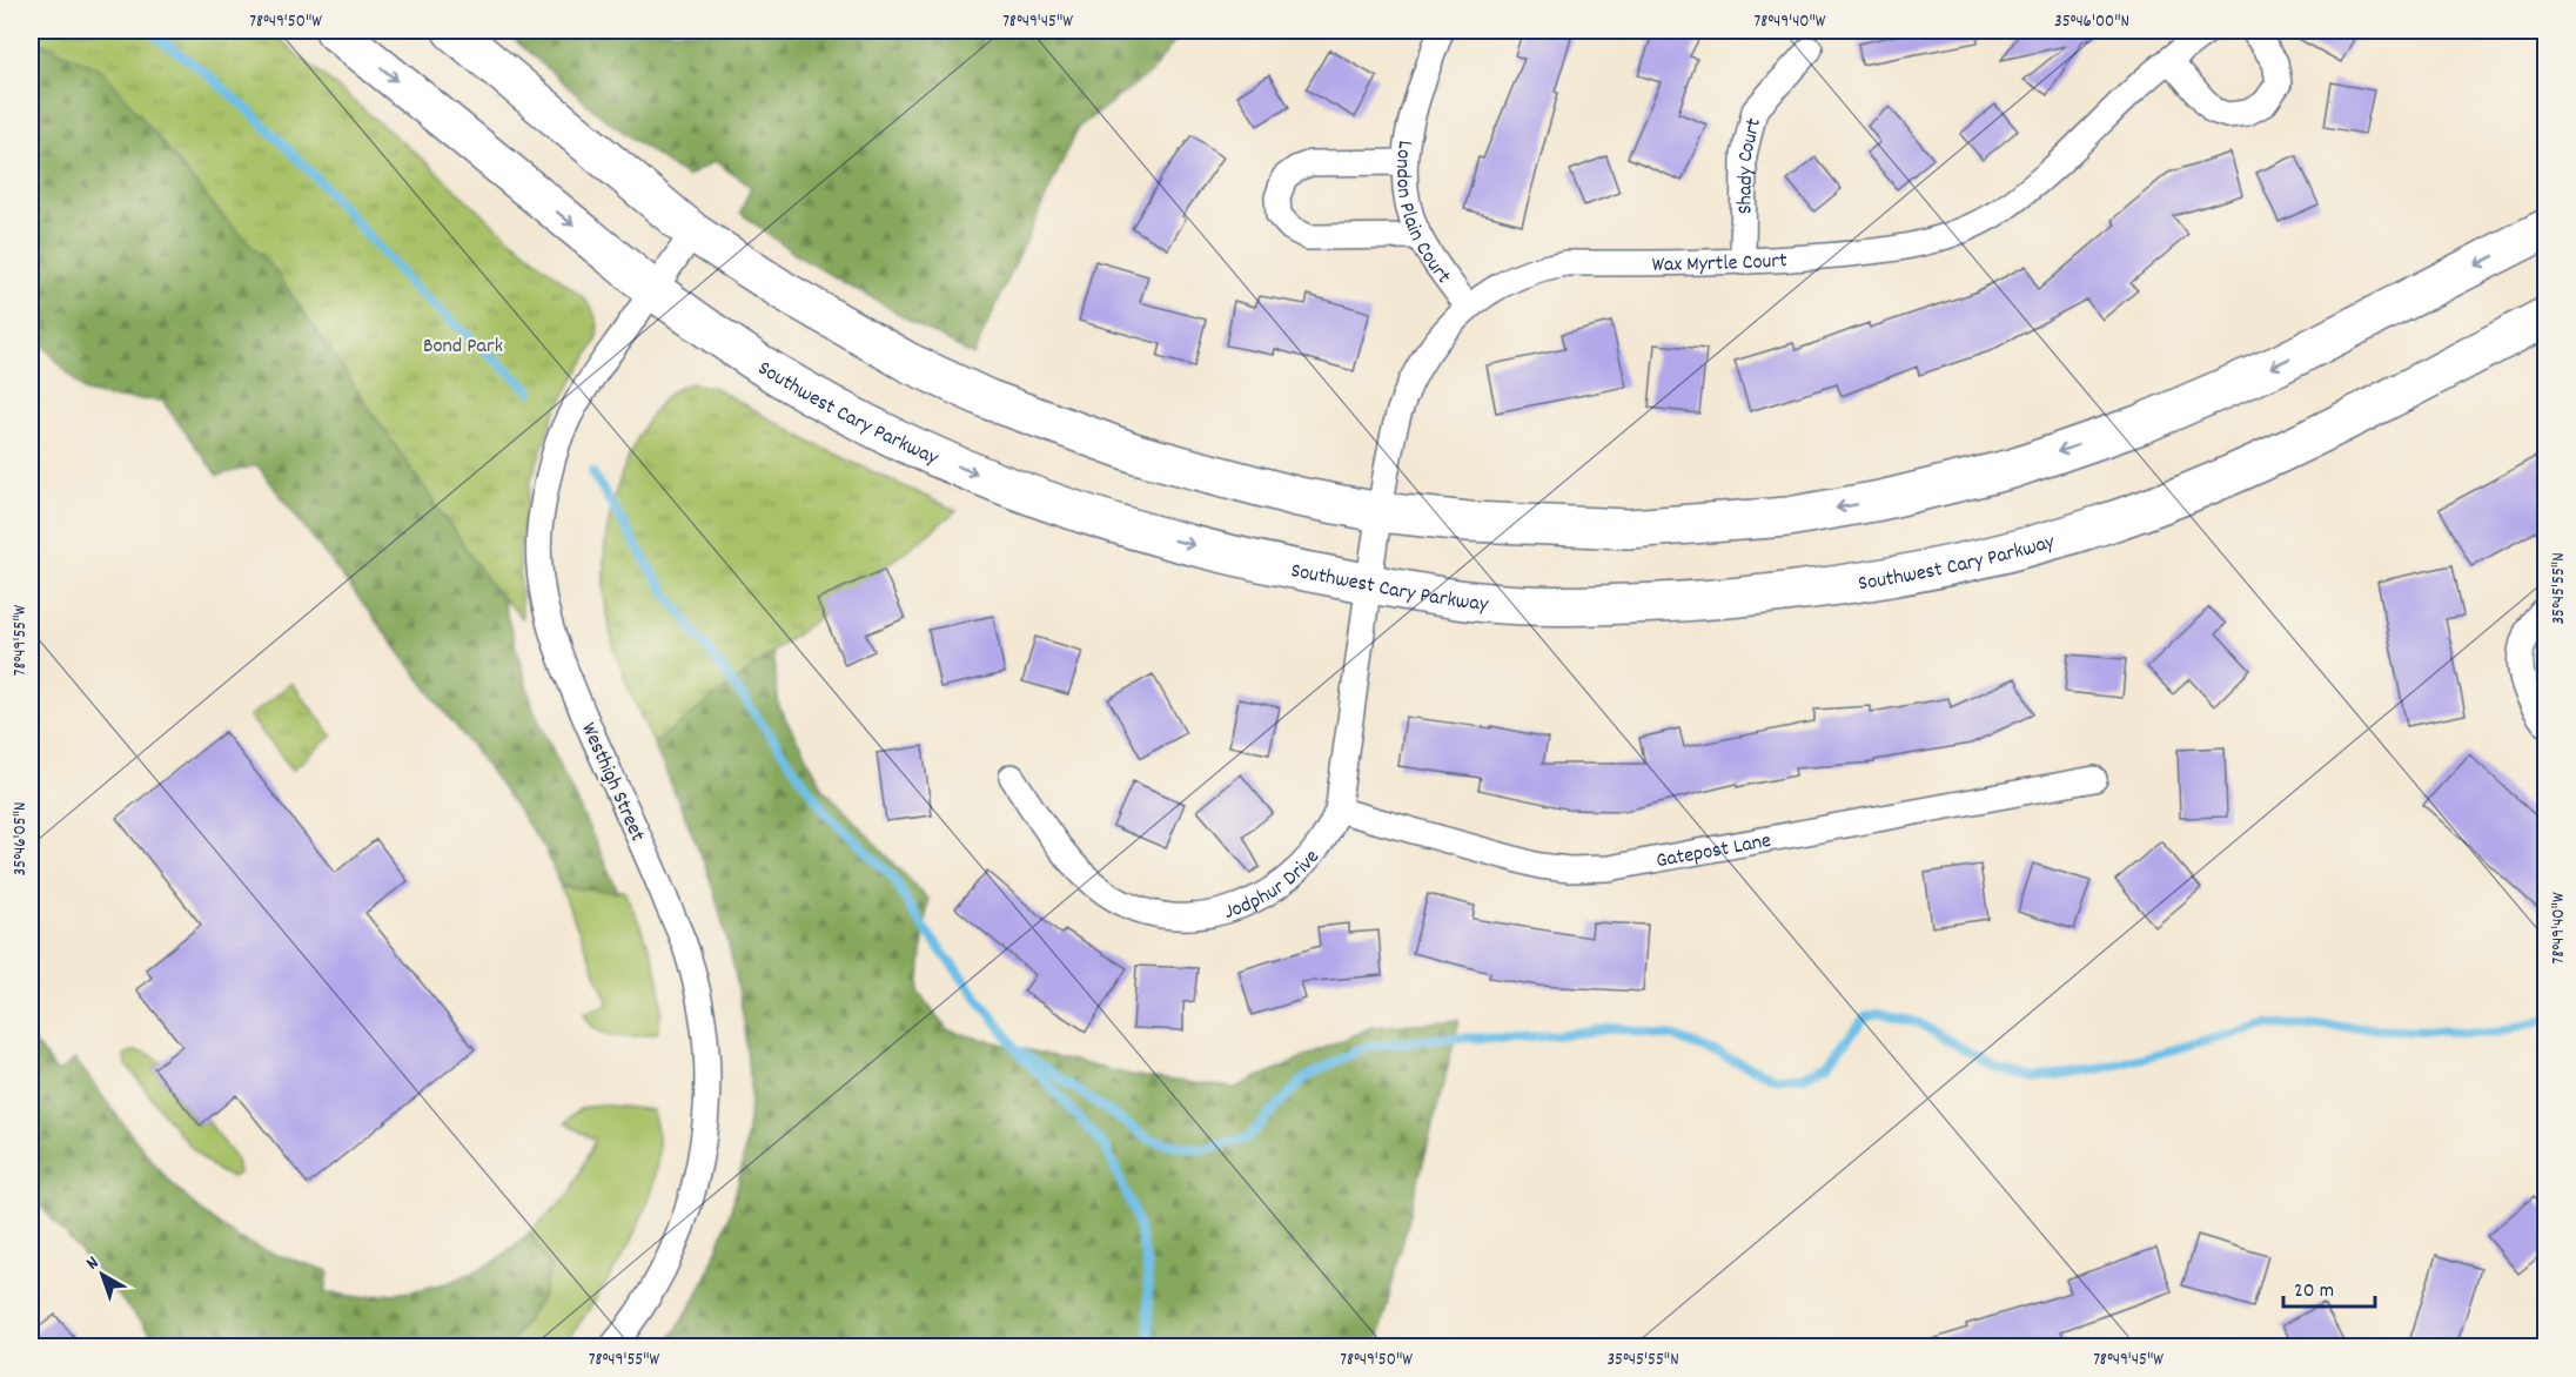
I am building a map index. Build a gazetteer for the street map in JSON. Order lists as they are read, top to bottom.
{
  "streets": {
    "main road": ["Southwest Cary Parkway"],
    "street": [
      "Shady Court",
      "London Plain Court",
      "Wax Myrtle Court",
      "Westhigh Street",
      "Gatepost Lane",
      "Jodphur Drive"
    ]
  },
  "crossings": [
    ["Shady Court", "Wax Myrtle Court"],
    ["London Plain Court", "Wax Myrtle Court"],
    ["Wax Myrtle Court", "Southwest Cary Parkway"],
    ["Wax Myrtle Court", "Jodphur Drive"],
    ["Southwest Cary Parkway", "Westhigh Street"],
    ["Southwest Cary Parkway", "Jodphur Drive"],
    ["Gatepost Lane", "Jodphur Drive"]
  ],
  "parks": ["Bond Park"],
  "scale_bar": "20 m",
  "north": "top left",
  "coordinates": [
    "78°49'50\"W",
    "78°49'45\"W",
    "78°49'40\"W",
    "35°46'00\"N",
    "35°45'55\"N",
    "78°49'55\"W",
    "35°46'05\"N"
  ]
}
